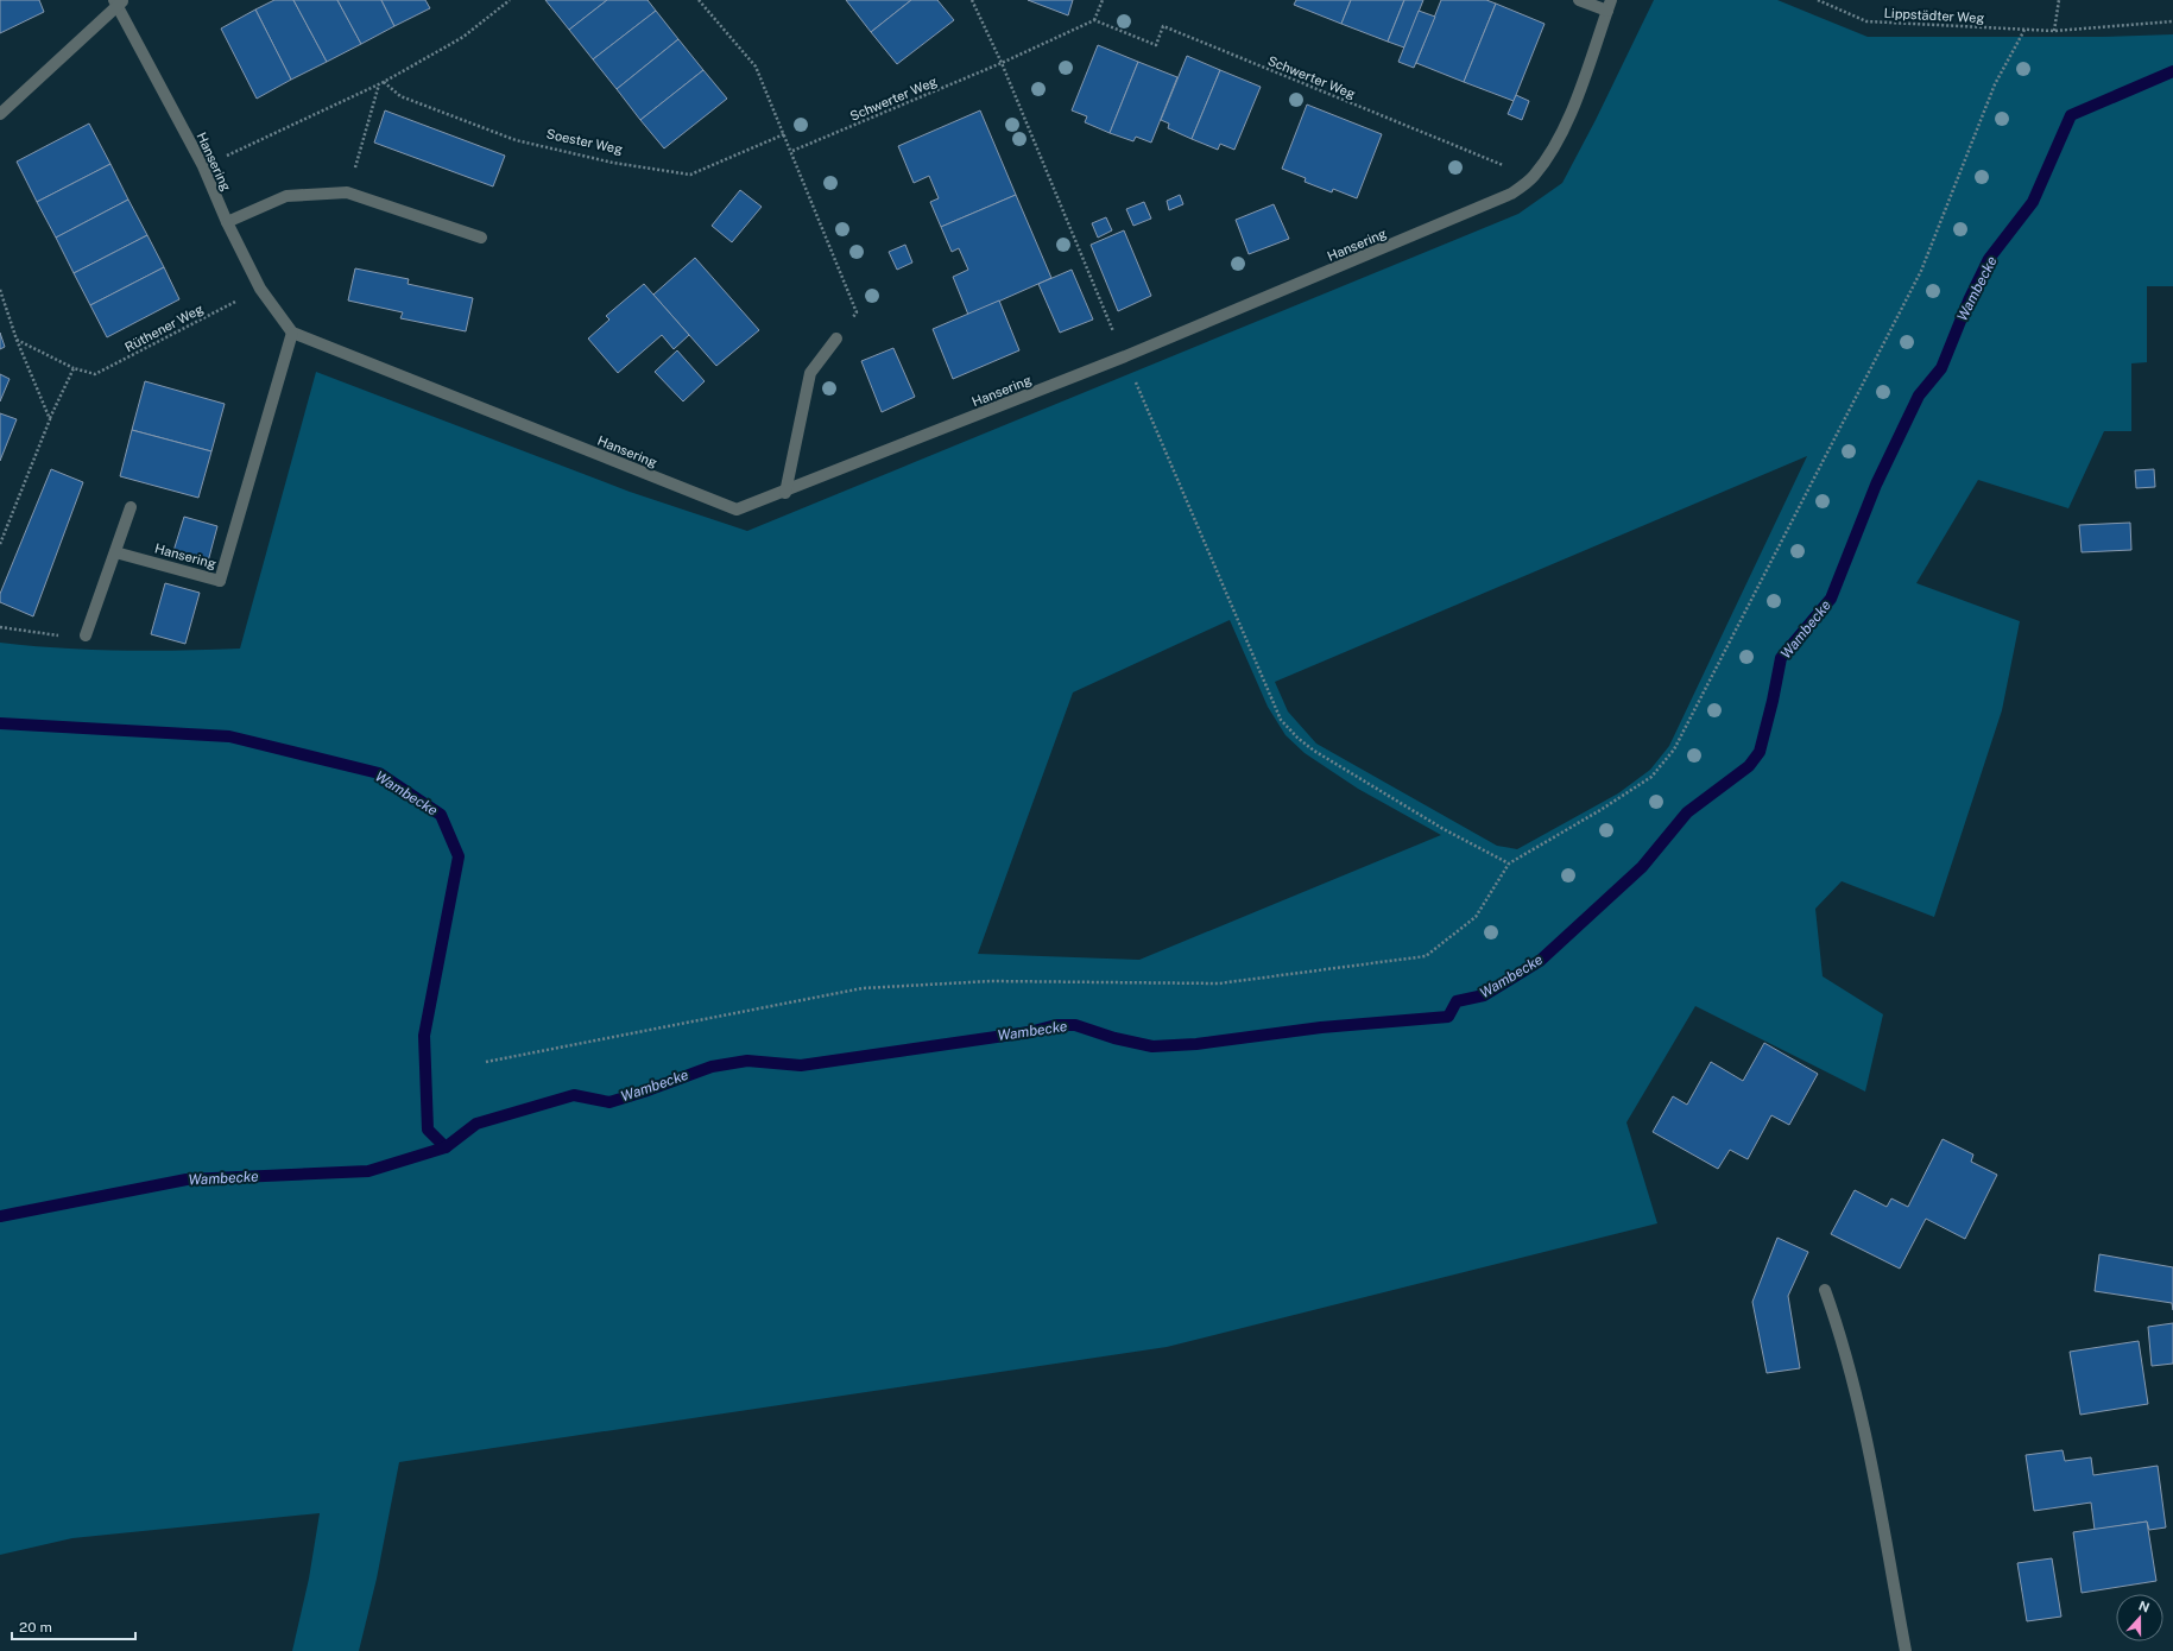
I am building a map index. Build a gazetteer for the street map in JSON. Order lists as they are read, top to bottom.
{
  "streets": {
    "street": ["Hansering"],
    "path": [
      "Lippstädter Weg",
      "Schwerter Weg",
      "Soester Weg",
      "Rüthener Weg"
    ]
  },
  "crossings": [
    ["Schwerter Weg", "Hansering"],
    ["Hansering", "Rüthener Weg"]
  ],
  "water": ["Wambecke"],
  "scale_bar": "20 m",
  "north": "top"
}
